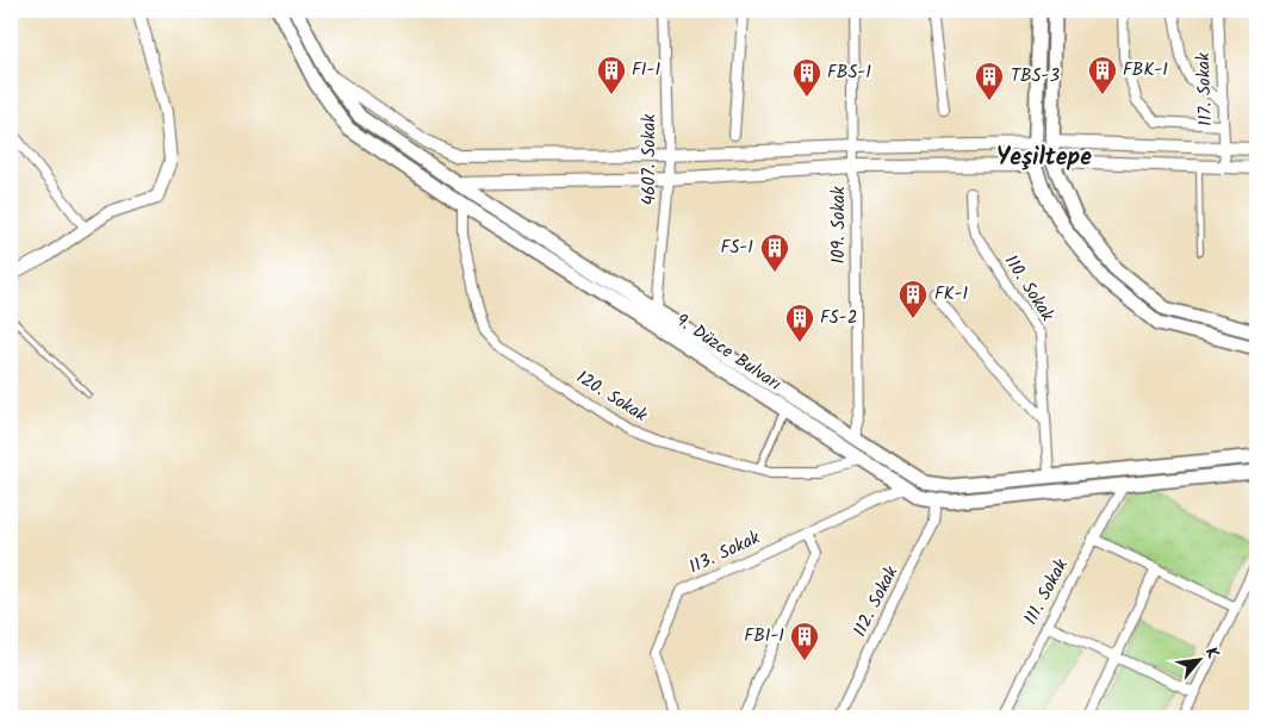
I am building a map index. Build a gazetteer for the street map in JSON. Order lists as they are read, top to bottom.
{
  "streets": {
    "main road": ["9. Düzce Bulvarı"],
    "street": [
      "117. Sokak",
      "4607. Sokak",
      "109. Sokak",
      "110. Sokak",
      "120. Sokak",
      "113. Sokak",
      "111. Sokak",
      "112. Sokak"
    ]
  },
  "crossings": [
    ["4607. Sokak", "9. Düzce Bulvarı"],
    ["109. Sokak", "9. Düzce Bulvarı"],
    ["110. Sokak", "9. Düzce Bulvarı"],
    ["9. Düzce Bulvarı", "120. Sokak"],
    ["9. Düzce Bulvarı", "113. Sokak"],
    ["9. Düzce Bulvarı", "111. Sokak"],
    ["9. Düzce Bulvarı", "112. Sokak"]
  ],
  "districts": ["Yeşiltepe"],
  "places": {
    "building": [
      "FI-1",
      "FBK-1",
      "FBS-1",
      "TBS-3",
      "FS-1",
      "FK-1",
      "FS-2",
      "FBI-1"
    ]
  },
  "north": "top right"
}
